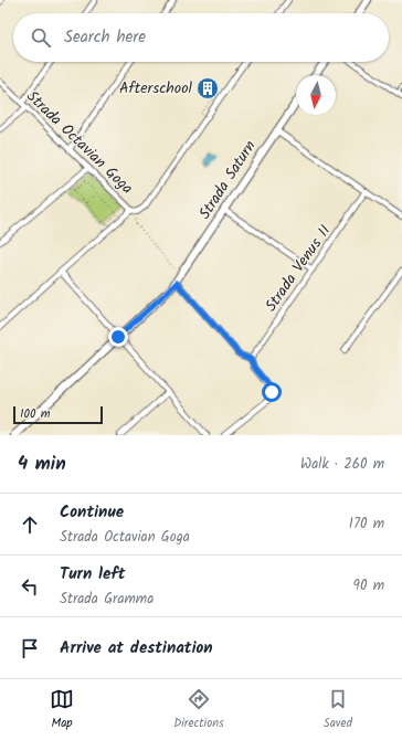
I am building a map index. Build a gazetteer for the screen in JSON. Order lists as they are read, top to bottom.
{
  "streets": {
    "street": ["Strada Octavian Goga", "Strada Saturn", "Strada Venus II"]
  },
  "places": {
    "building": ["Afterschool"]
  },
  "scale_bar": "100 m",
  "north": "bottom",
  "page": {
    "search": "Search here",
    "scale": "100 m",
    "heading": ["4 min", "Walk · 260 m"],
    "list": [
      ["Continue", "Strada Octavian Goga", "170 m"],
      ["Turn left", "Strada Gramma", "90 m"],
      "Arrive at destination"
    ],
    "nav": ["Map", "Directions", "Saved"]
  }
}
